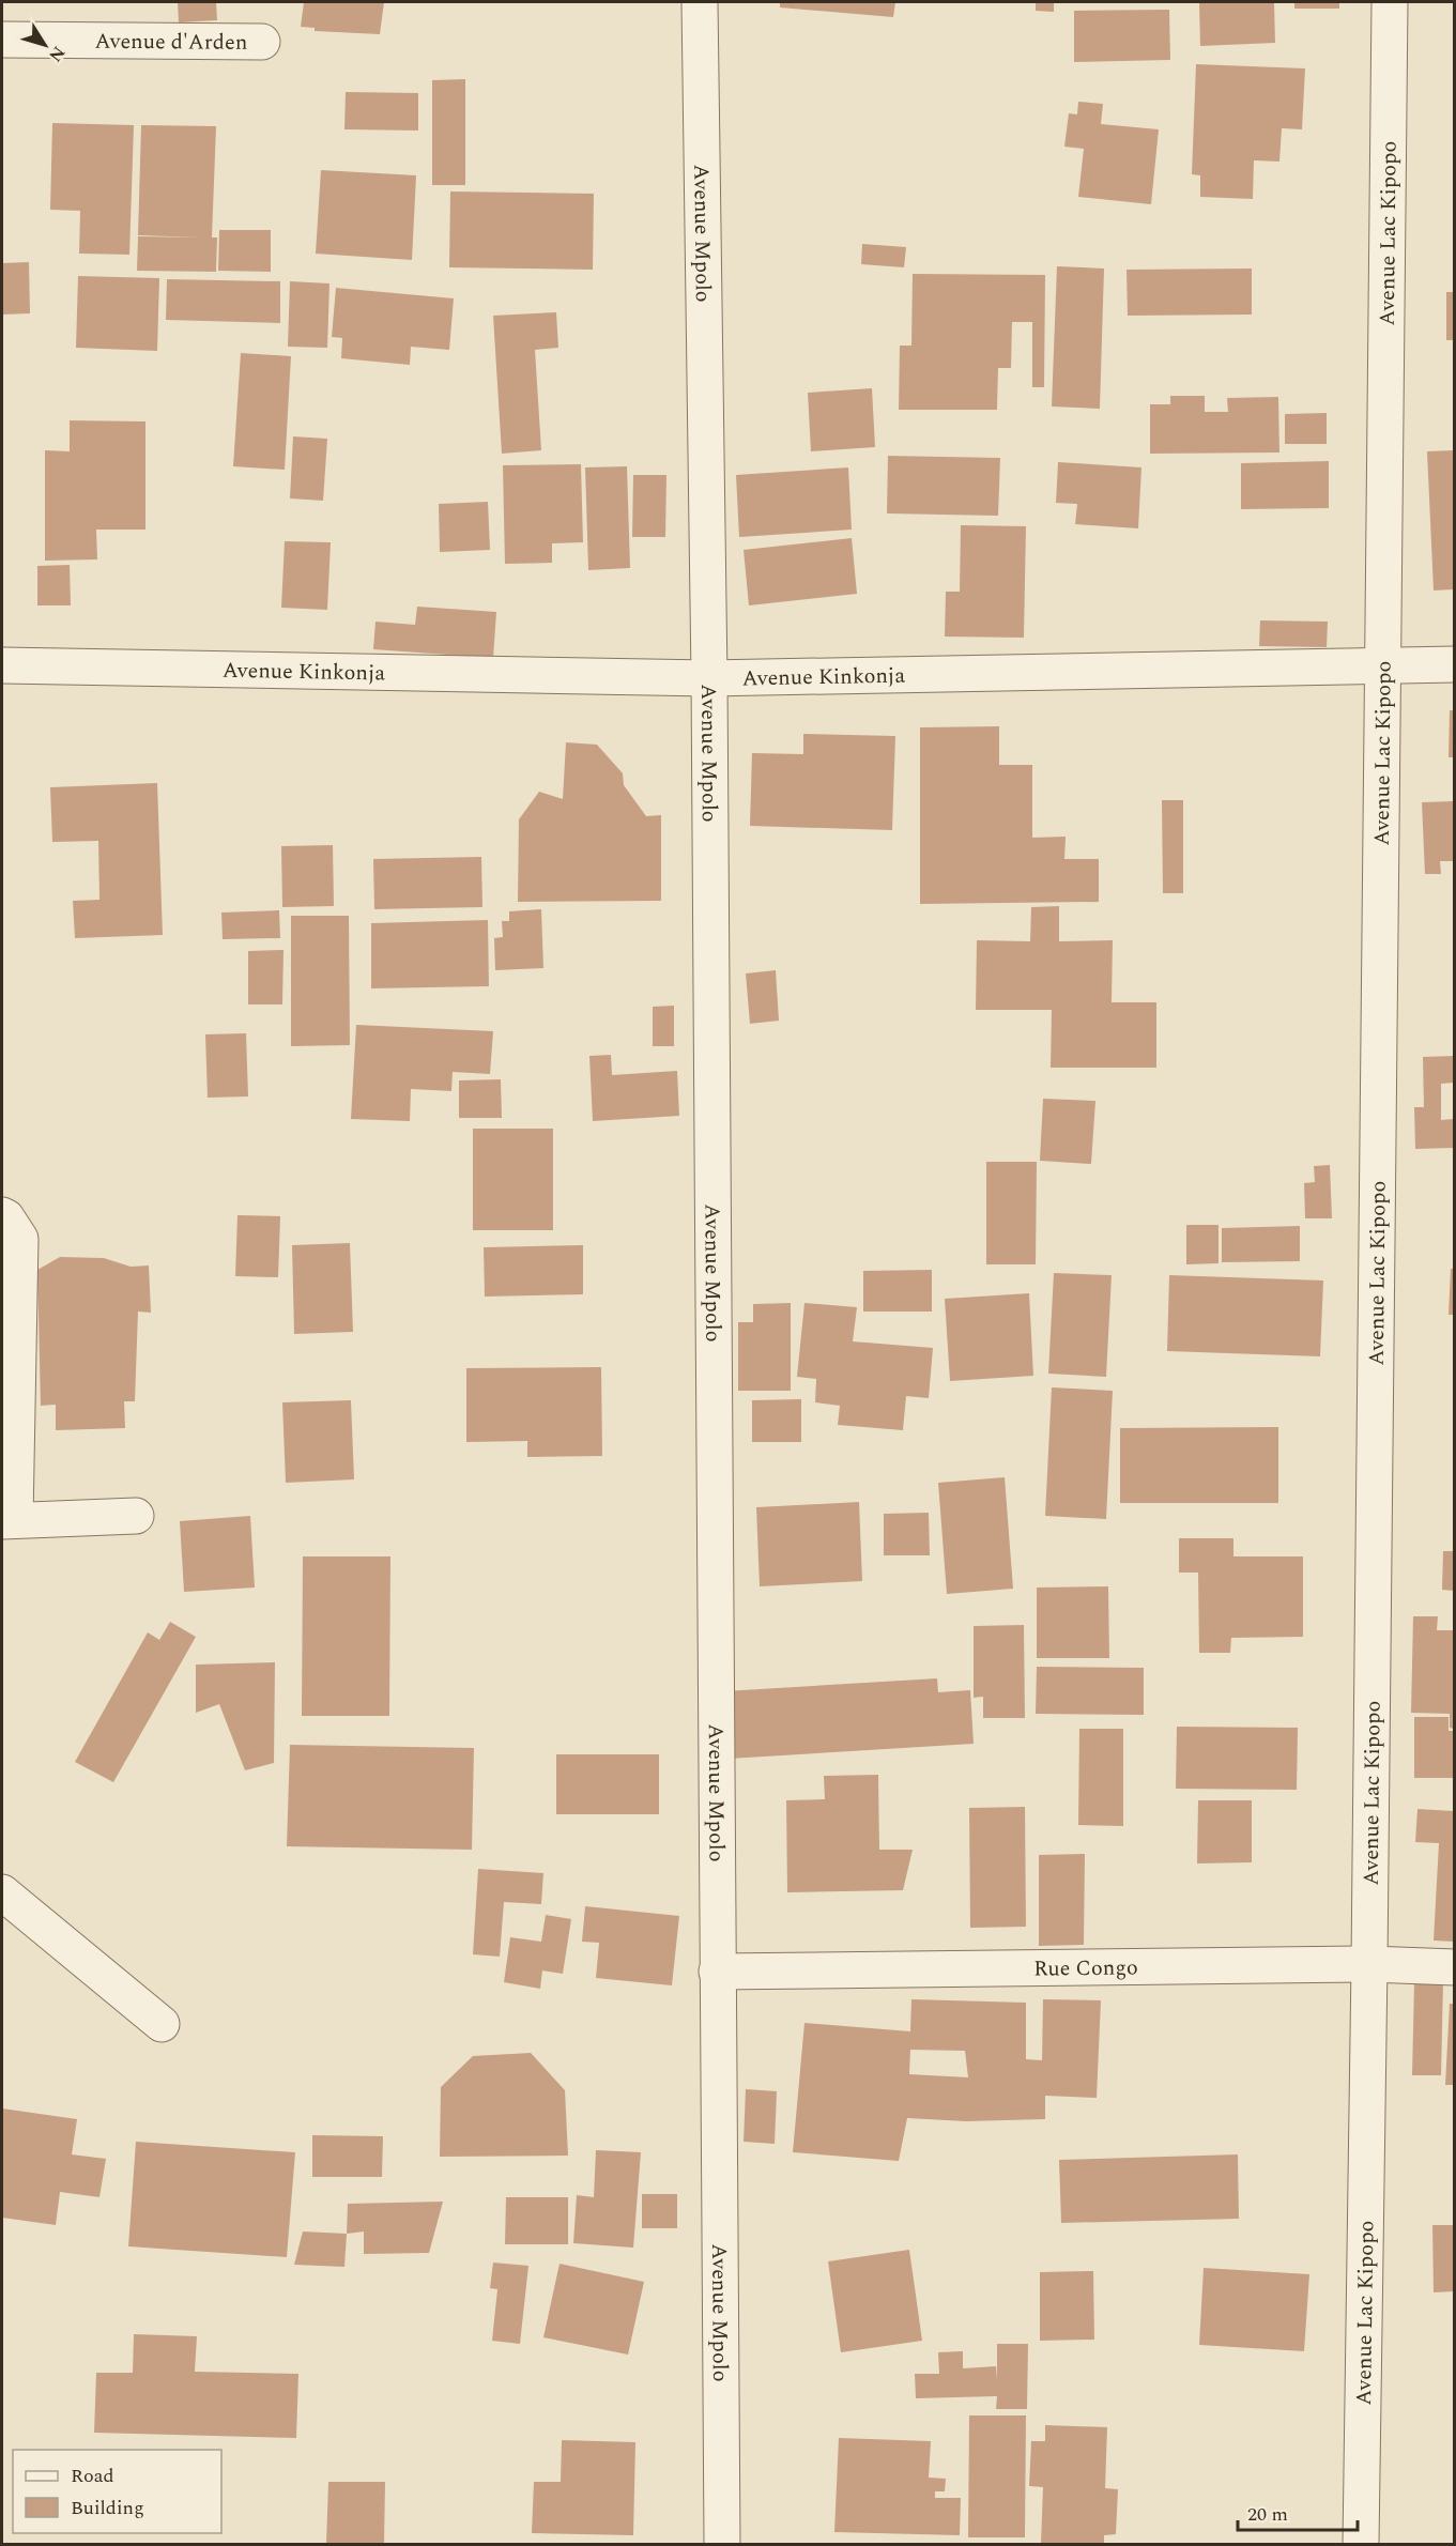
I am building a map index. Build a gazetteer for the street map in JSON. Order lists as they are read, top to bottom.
{
  "streets": {
    "street": [
      "Avenue d'Arden",
      "Avenue Mpolo",
      "Avenue Lac Kipopo",
      "Avenue Kinkonja",
      "Rue Congo"
    ]
  },
  "crossings": [
    ["Avenue Mpolo", "Avenue Kinkonja"],
    ["Avenue Mpolo", "Rue Congo"],
    ["Avenue Lac Kipopo", "Avenue Kinkonja"],
    ["Avenue Lac Kipopo", "Rue Congo"]
  ],
  "legend": ["Road", "Building"],
  "scale_bar": "20 m",
  "north": "bottom right"
}
